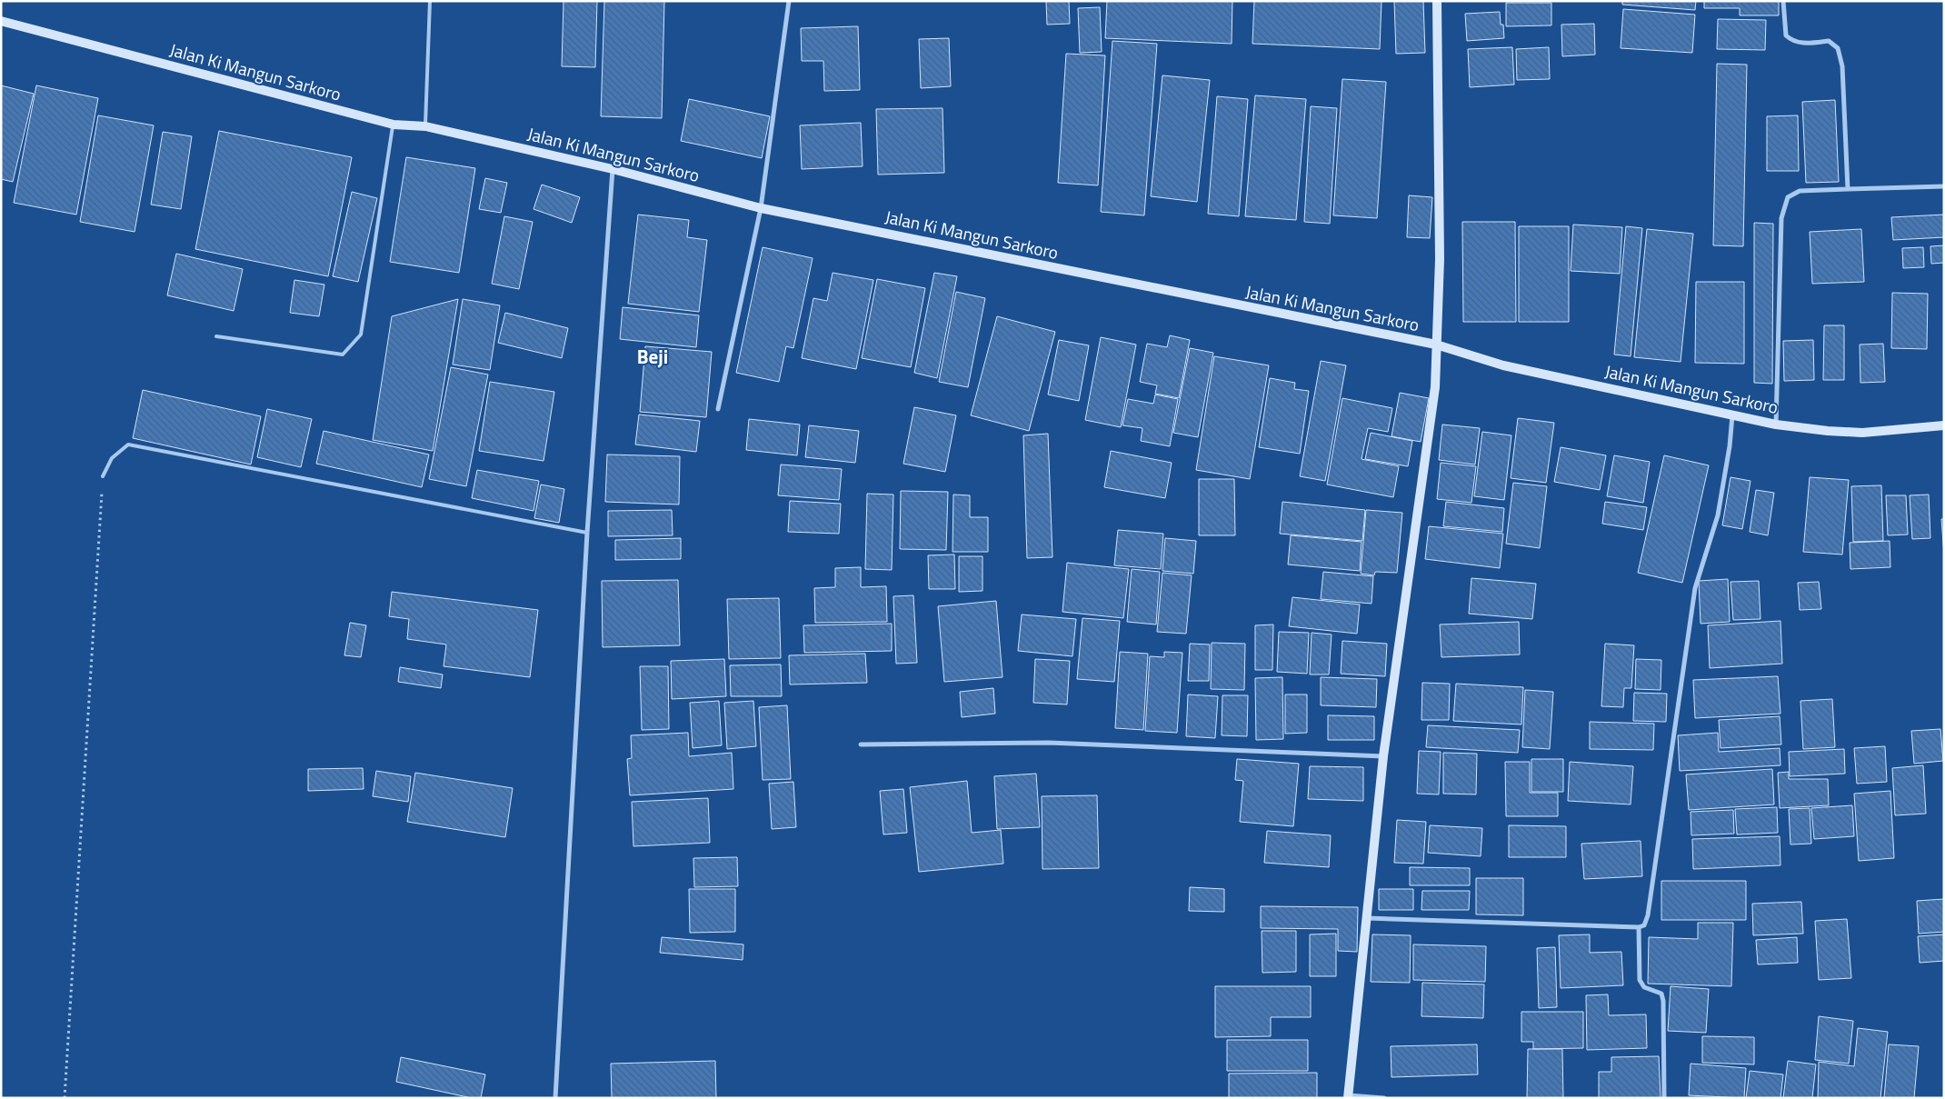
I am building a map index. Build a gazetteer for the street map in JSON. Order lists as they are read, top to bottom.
{
  "streets": {
    "main road": ["Jalan Ki Mangun Sarkoro"]
  },
  "districts": ["Beji"]
}
